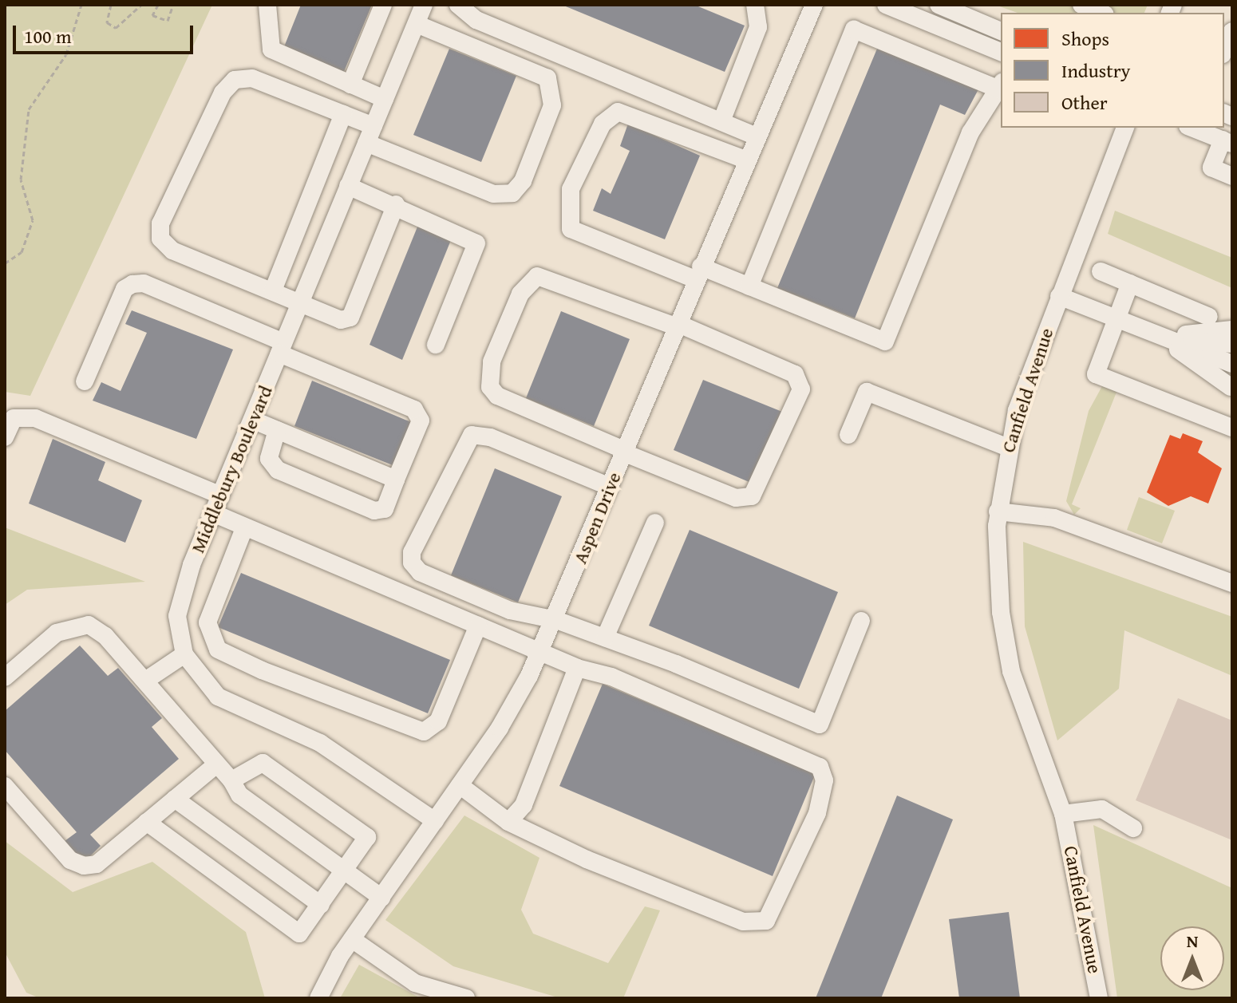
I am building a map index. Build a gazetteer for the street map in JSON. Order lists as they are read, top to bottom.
{
  "streets": {
    "street": ["Canfield Avenue", "Middlebury Boulevard", "Aspen Drive"]
  },
  "legend": ["Shops", "Industry", "Other"],
  "scale_bar": "100 m",
  "north": "top"
}
